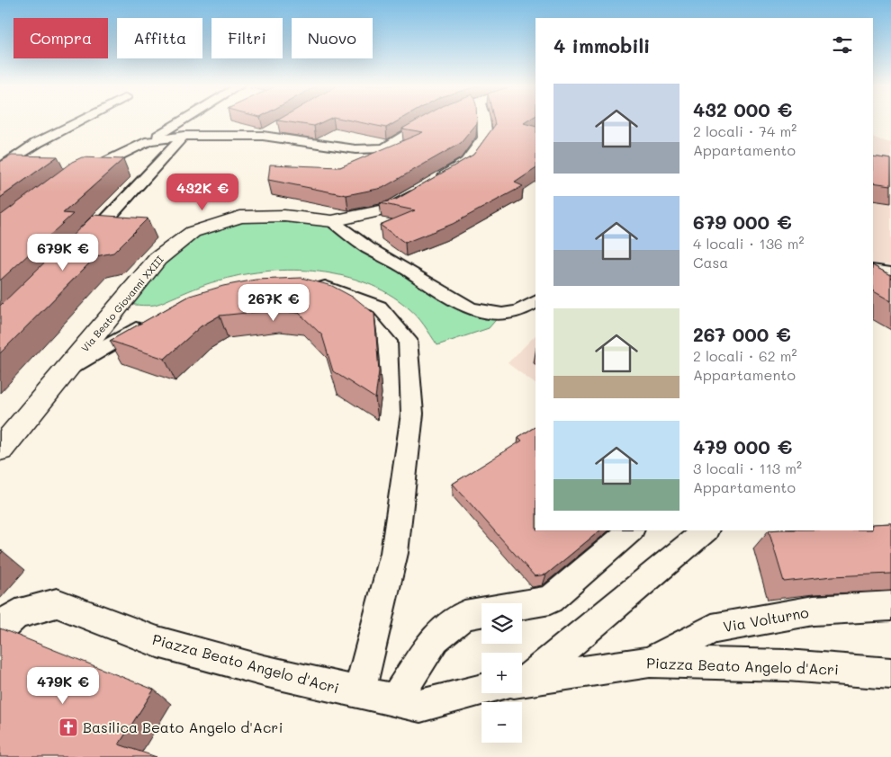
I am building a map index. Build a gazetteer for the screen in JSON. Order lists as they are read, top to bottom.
{
  "streets": {
    "street": ["Via Beato Giovanni XXIII"],
    "lane": ["Via Volturno", "Piazza Beato Angelo d'Acri"]
  },
  "crossings": [
    ["Via Volturno", "Piazza Beato Angelo d'Acri"]
  ],
  "places": {
    "church": ["Basilica Beato Angelo d'Acri"]
  },
  "page": {
    "chip": [
      "Compra",
      "Affitta",
      "Filtri",
      "Nuovo"
    ],
    "heading": "4 immobili",
    "list": [
      {
        "name": "432 000 €",
        "note": "2 locali · 74 m² · Appartamento"
      },
      {
        "name": "679 000 €",
        "note": "4 locali · 136 m² · Casa"
      },
      {
        "name": "267 000 €",
        "note": "2 locali · 62 m² · Appartamento"
      },
      {
        "name": "479 000 €",
        "note": "3 locali · 113 m² · Appartamento"
      }
    ],
    "price": [
      "432K €",
      "679K €",
      "267K €",
      "479K €"
    ],
    "map_buttons": ["+", "−"]
  }
}
